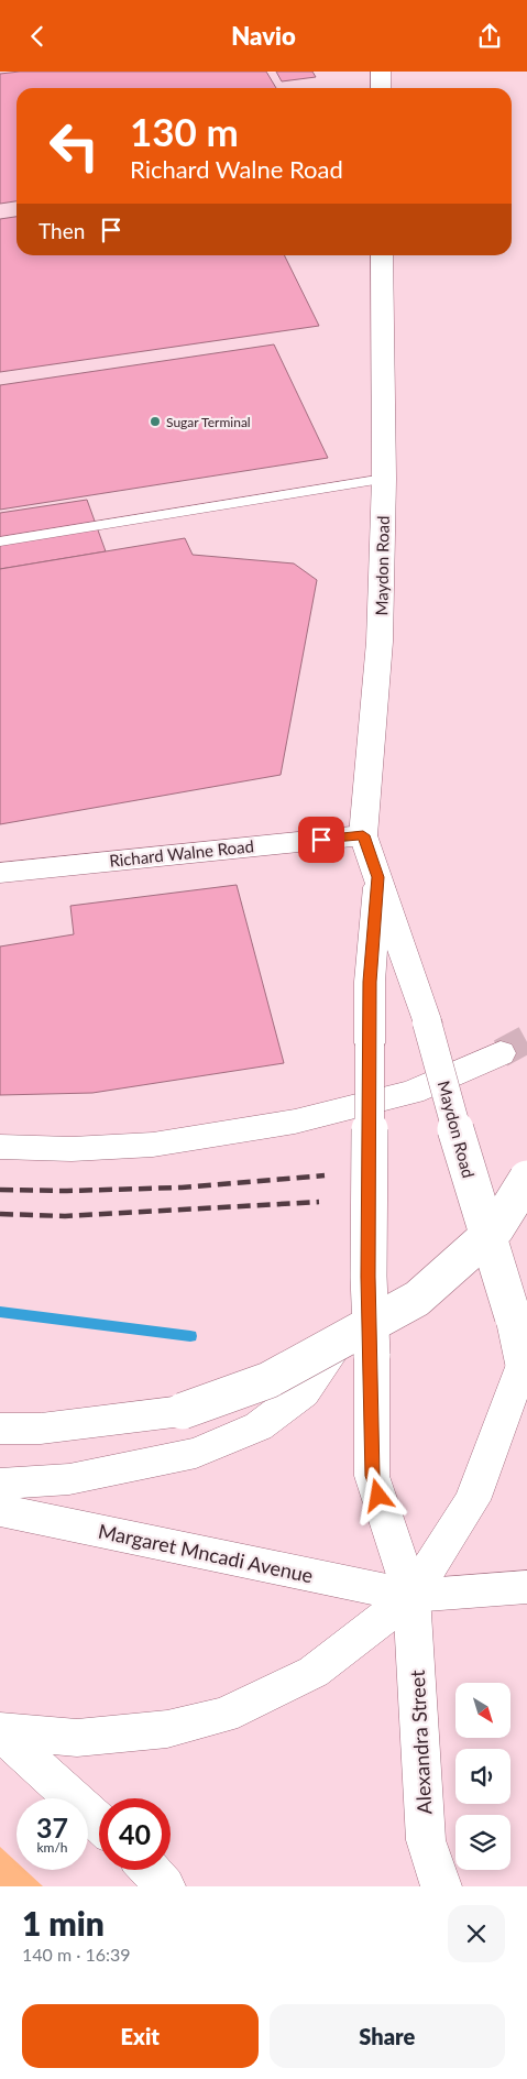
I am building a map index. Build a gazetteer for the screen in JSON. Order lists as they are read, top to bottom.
{
  "streets": {
    "main road": [
      "Maydon Road",
      "Richard Walne Road",
      "Margaret Mncadi Avenue",
      "Alexandra Street"
    ]
  },
  "crossings": [
    ["Maydon Road", "Richard Walne Road"],
    ["Maydon Road", "Margaret Mncadi Avenue"],
    ["Maydon Road", "Alexandra Street"],
    ["Margaret Mncadi Avenue", "Alexandra Street"]
  ],
  "places": ["Sugar Terminal"],
  "north": "bottom right",
  "page": {
    "header": "Navio",
    "turn": ["130 m", "Richard Walne Road"],
    "then": "Then",
    "speed": "37 km/h",
    "limit": "40",
    "heading": ["1 min", "140 m · 16:39"],
    "buttons": ["Exit", "Share"]
  }
}
